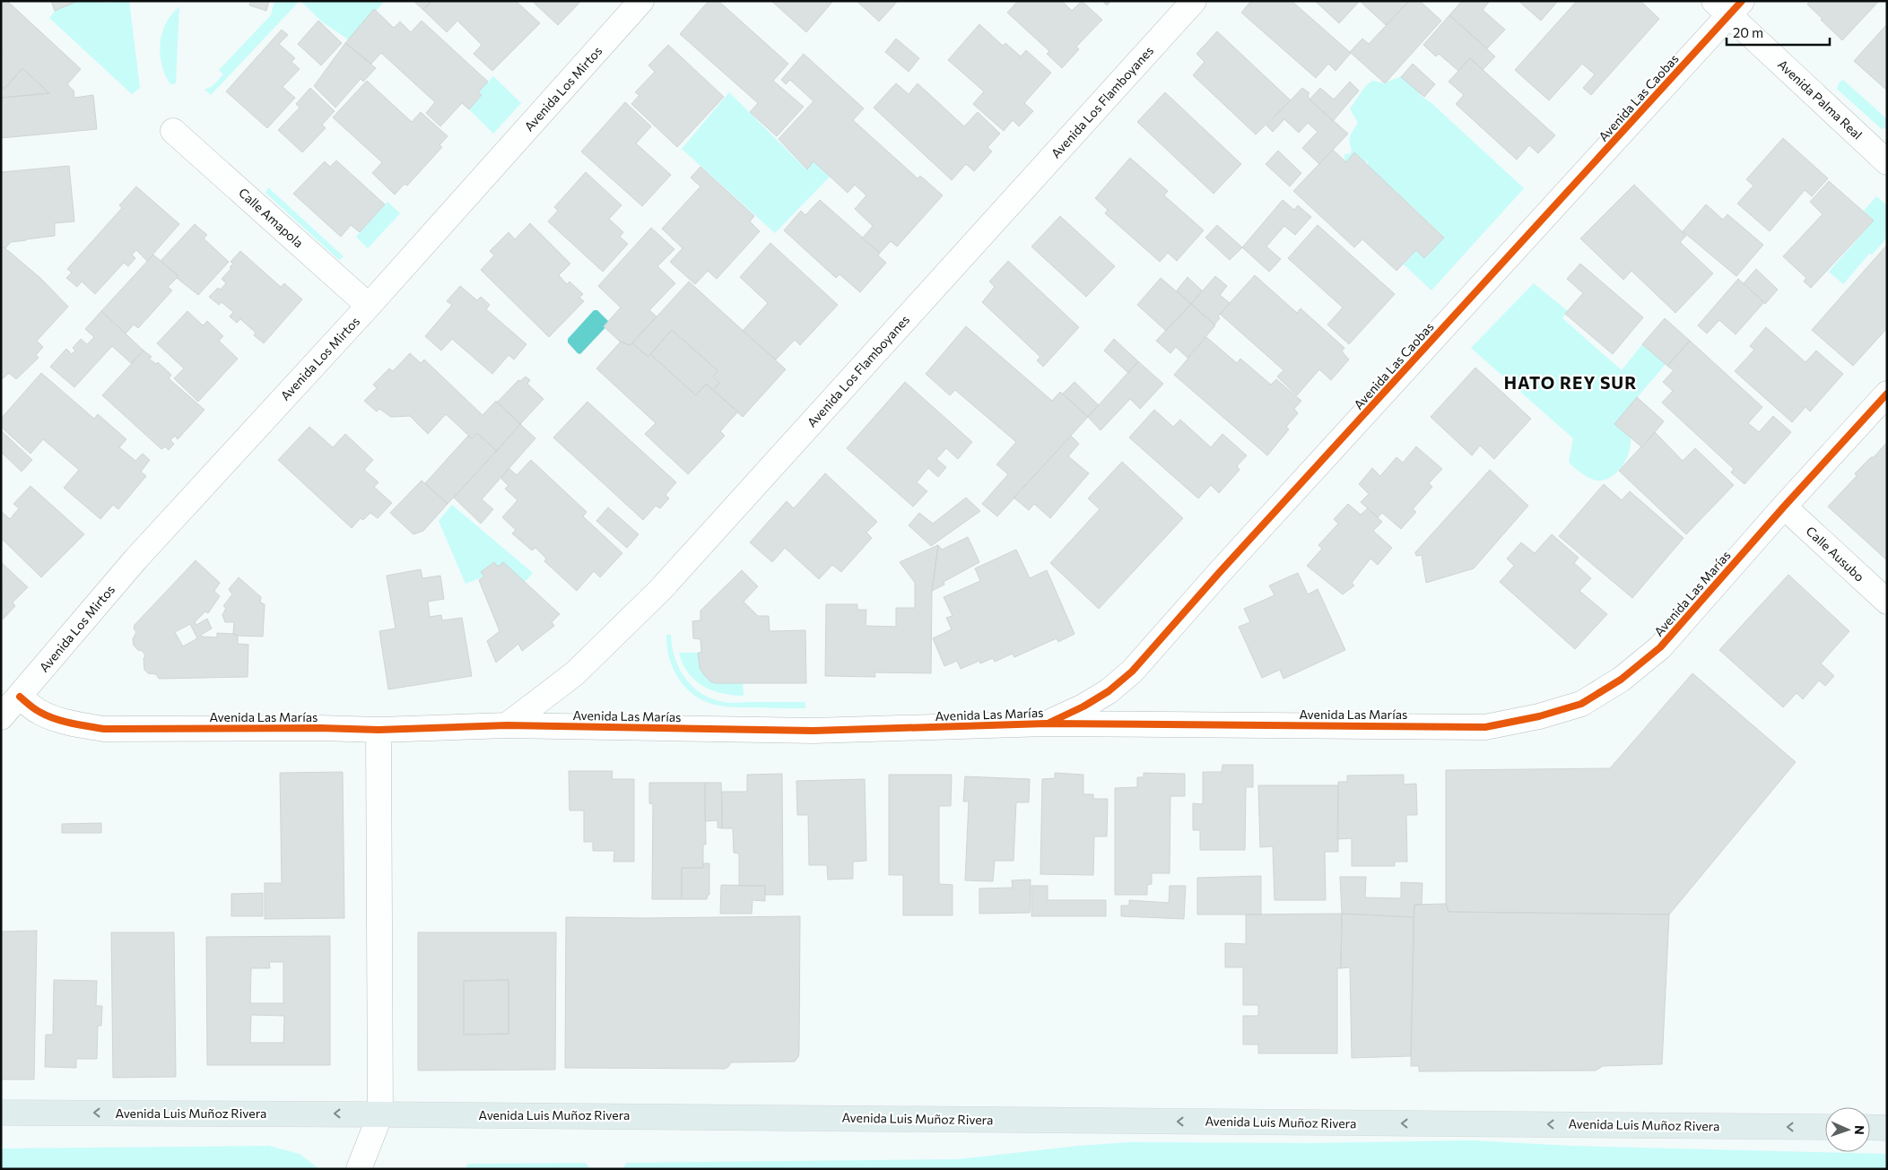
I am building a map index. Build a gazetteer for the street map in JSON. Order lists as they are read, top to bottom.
{
  "streets": {
    "main road": ["Avenida Luis Muñoz Rivera"],
    "street": [
      "Avenida Los Mirtos",
      "Avenida Las Caobas",
      "Avenida Palma Real",
      "Avenida Los Flamboyanes",
      "Calle Amapola",
      "Calle Ausubo",
      "Avenida Las Marías"
    ]
  },
  "crossings": [
    ["Avenida Los Mirtos", "Calle Amapola"],
    ["Avenida Los Mirtos", "Avenida Las Marías"],
    ["Avenida Las Caobas", "Avenida Palma Real"],
    ["Avenida Las Caobas", "Avenida Las Marías"],
    ["Avenida Los Flamboyanes", "Avenida Las Marías"],
    ["Calle Ausubo", "Avenida Las Marías"]
  ],
  "one_way": ["Avenida Luis Muñoz Rivera"],
  "districts": ["HATO REY SUR"],
  "scale_bar": "20 m",
  "north": "right"
}
